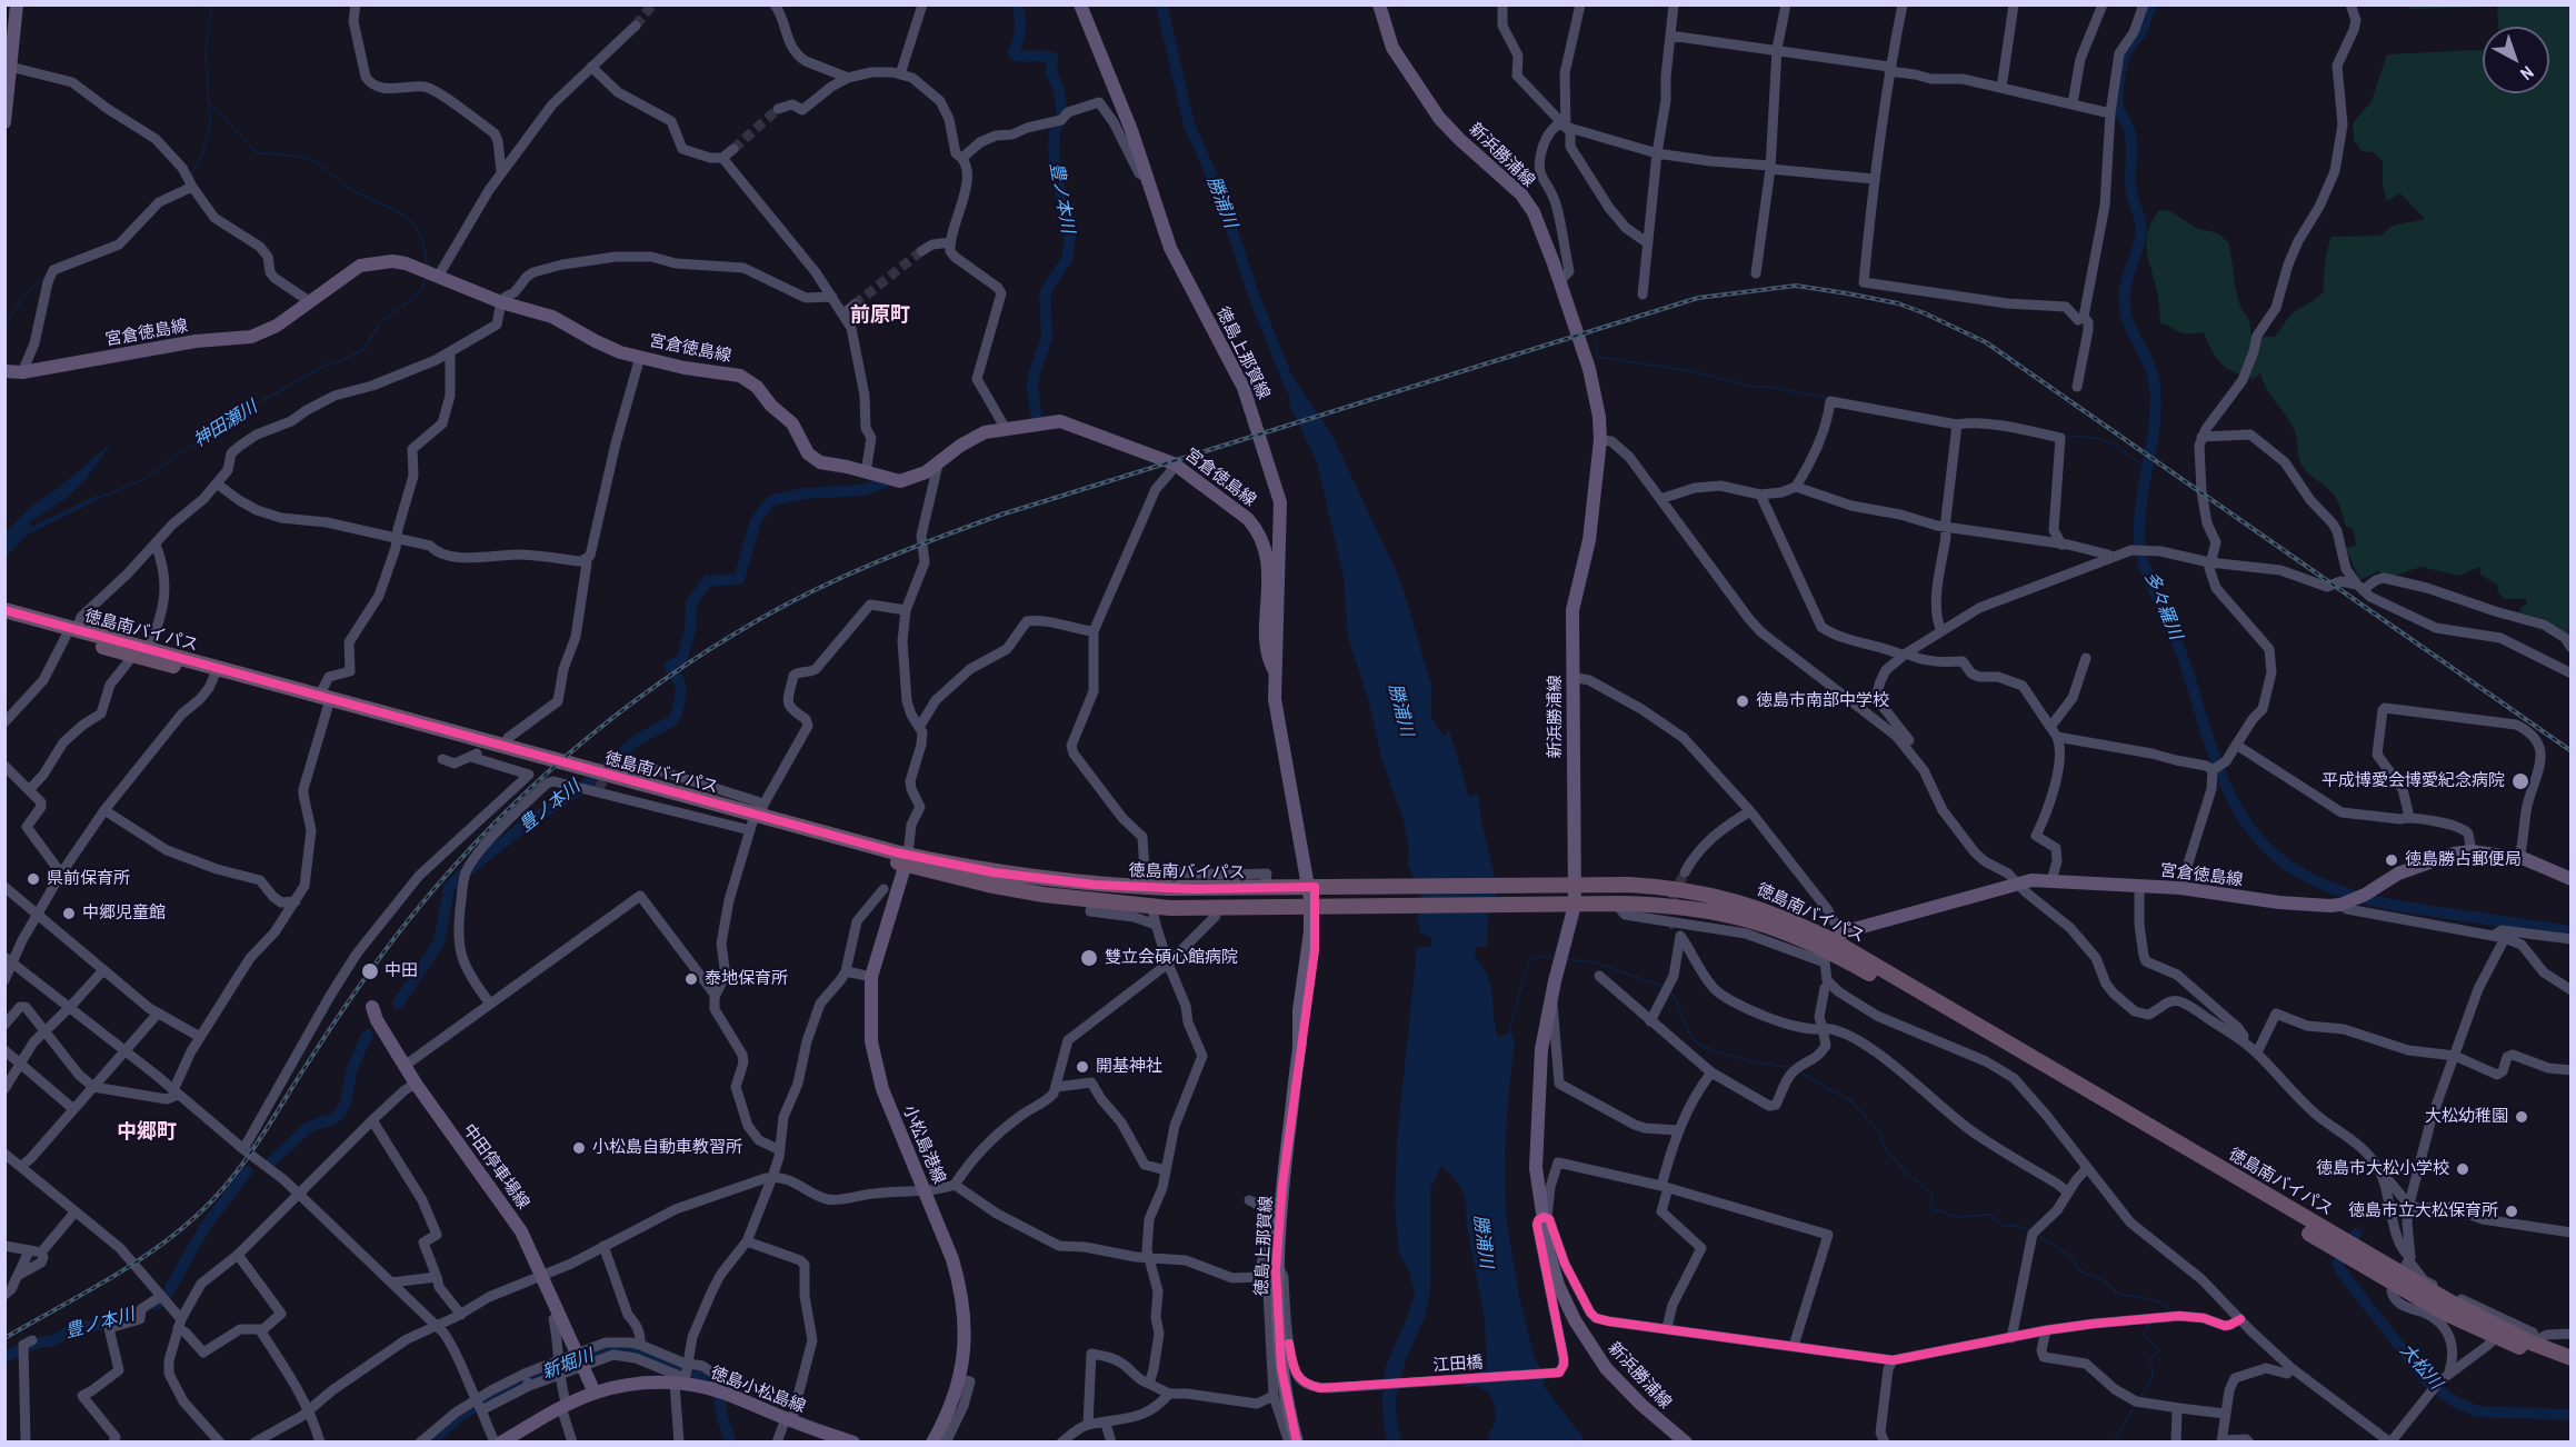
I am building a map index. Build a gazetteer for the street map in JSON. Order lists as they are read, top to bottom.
{
  "streets": {
    "highway": ["徳島南バイパス"],
    "main road": [
      "新浜勝浦線",
      "宮倉徳島線",
      "徳島上那賀線",
      "小松島港線",
      "中田停車場線",
      "徳島小松島線"
    ],
    "street": ["江田橋"]
  },
  "crossings": [
    ["新浜勝浦線", "徳島南バイパス"],
    ["新浜勝浦線", "江田橋"],
    ["宮倉徳島線", "徳島上那賀線"],
    ["宮倉徳島線", "徳島南バイパス"],
    ["徳島上那賀線", "徳島南バイパス"],
    ["徳島上那賀線", "江田橋"],
    ["徳島南バイパス", "小松島港線"],
    ["中田停車場線", "徳島小松島線"]
  ],
  "districts": ["前原町", "中郷町"],
  "water": [
    "豊ノ本川",
    "勝浦川",
    "神田瀬川",
    "多々羅川",
    "新堀川",
    "大松川"
  ],
  "places": [
    "徳島市南部中学校",
    "平成博愛会博愛紀念病院",
    "徳島勝占郵便局",
    "県前保育所",
    "中郷児童館",
    "雙立会碩心館病院",
    "中田",
    "泰地保育所",
    "開基神社",
    "大松幼稚園",
    "小松島自動車教習所",
    "徳島市大松小学校",
    "徳島市立大松保育所"
  ],
  "north": "bottom right"
}
